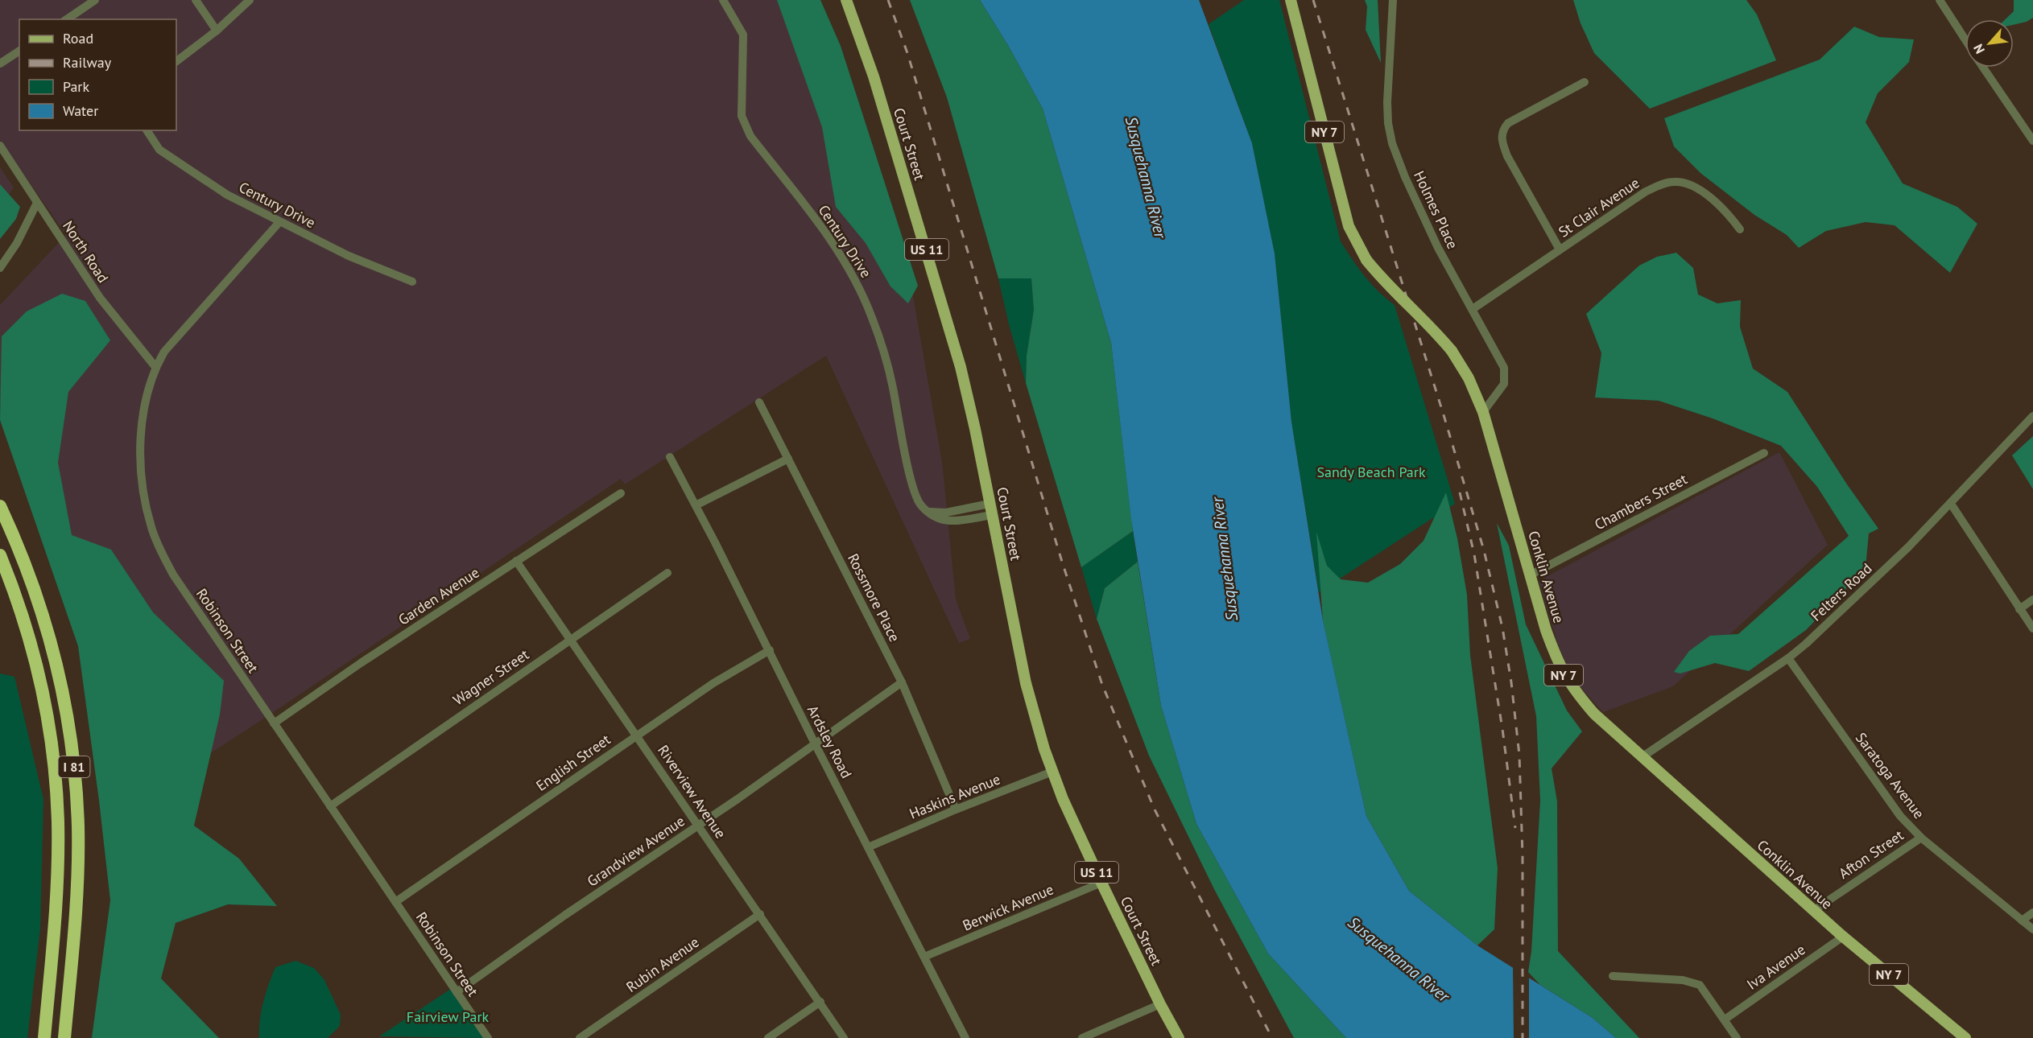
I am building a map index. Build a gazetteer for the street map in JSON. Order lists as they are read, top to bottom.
{
  "streets": {
    "highway": ["I 81"],
    "main road": [
      "NY 7",
      "Court Street",
      "US 11",
      "Conklin Avenue"
    ],
    "street": [
      "Century Drive",
      "St Clair Avenue",
      "Holmes Place",
      "North Road",
      "Chambers Street",
      "Felters Road",
      "Garden Avenue",
      "Rossmore Place",
      "Robinson Street",
      "Wagner Street",
      "Ardsley Road",
      "English Street",
      "Saratoga Avenue",
      "Riverview Avenue",
      "Haskins Avenue",
      "Grandview Avenue",
      "Afton Street",
      "Berwick Avenue",
      "Rubin Avenue",
      "Iva Avenue"
    ]
  },
  "crossings": [
    ["Court Street", "Century Drive"],
    ["Court Street", "Haskins Avenue"],
    ["Court Street", "Berwick Avenue"],
    ["Century Drive", "Robinson Street"],
    ["St Clair Avenue", "Holmes Place"],
    ["Holmes Place", "Conklin Avenue"],
    ["North Road", "Robinson Street"],
    ["Chambers Street", "Conklin Avenue"],
    ["Conklin Avenue", "Felters Road"],
    ["Conklin Avenue", "Afton Street"],
    ["Conklin Avenue", "Iva Avenue"],
    ["Felters Road", "Saratoga Avenue"],
    ["Garden Avenue", "Robinson Street"],
    ["Garden Avenue", "Riverview Avenue"],
    ["Rossmore Place", "Haskins Avenue"],
    ["Rossmore Place", "Grandview Avenue"],
    ["Robinson Street", "Wagner Street"],
    ["Robinson Street", "English Street"],
    ["Robinson Street", "Grandview Avenue"],
    ["Wagner Street", "Riverview Avenue"],
    ["Ardsley Road", "English Street"],
    ["Ardsley Road", "Haskins Avenue"],
    ["Ardsley Road", "Grandview Avenue"],
    ["Ardsley Road", "Berwick Avenue"],
    ["English Street", "Riverview Avenue"],
    ["Saratoga Avenue", "Afton Street"],
    ["Riverview Avenue", "Grandview Avenue"],
    ["Riverview Avenue", "Rubin Avenue"]
  ],
  "water": ["Susquehanna River"],
  "parks": ["Sandy Beach Park", "Fairview Park"],
  "legend": [
    "Road",
    "Railway",
    "Park",
    "Water"
  ],
  "north": "bottom left"
}
